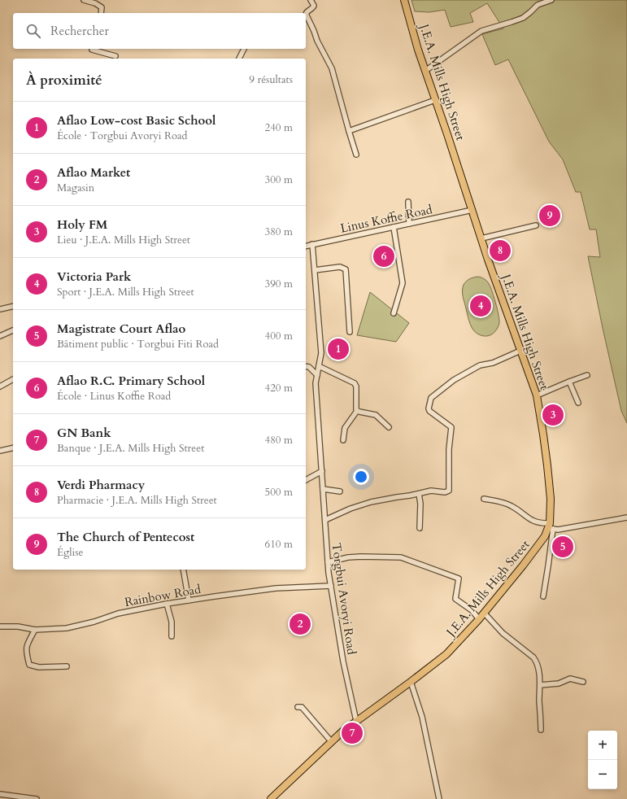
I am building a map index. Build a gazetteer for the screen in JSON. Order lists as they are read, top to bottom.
{
  "streets": {
    "highway": ["J.E.A. Mills High Street"],
    "street": ["Linus Koffie Road", "Rainbow Road", "Torgbui Avoryi Road"]
  },
  "crossings": [
    ["J.E.A. Mills High Street", "Linus Koffie Road"],
    ["J.E.A. Mills High Street", "Torgbui Avoryi Road"],
    ["Linus Koffie Road", "Torgbui Avoryi Road"],
    ["Rainbow Road", "Torgbui Avoryi Road"]
  ],
  "page": {
    "search": "Rechercher",
    "heading": ["À proximité", "9 résultats"],
    "list": [
      {
        "mark": "1",
        "name": "Aflao Low-cost Basic School",
        "note": "École · Torgbui Avoryi Road",
        "value": "240 m"
      },
      {
        "mark": "2",
        "name": "Aflao Market",
        "note": "Magasin",
        "value": "300 m"
      },
      {
        "mark": "3",
        "name": "Holy FM",
        "note": "Lieu · J.E.A. Mills High Street",
        "value": "380 m"
      },
      {
        "mark": "4",
        "name": "Victoria Park",
        "note": "Sport · J.E.A. Mills High Street",
        "value": "390 m"
      },
      {
        "mark": "5",
        "name": "Magistrate Court Aflao",
        "note": "Bâtiment public · Torgbui Fiti Road",
        "value": "400 m"
      },
      {
        "mark": "6",
        "name": "Aflao R.C. Primary School",
        "note": "École · Linus Koffie Road",
        "value": "420 m"
      },
      {
        "mark": "7",
        "name": "GN Bank",
        "note": "Banque · J.E.A. Mills High Street",
        "value": "480 m"
      },
      {
        "mark": "8",
        "name": "Verdi Pharmacy",
        "note": "Pharmacie · J.E.A. Mills High Street",
        "value": "500 m"
      },
      {
        "mark": "9",
        "name": "The Church of Pentecost",
        "note": "Église",
        "value": "610 m"
      }
    ],
    "pins": [
      "9",
      "8",
      "6",
      "4",
      "1",
      "3",
      "5",
      "2",
      "7"
    ],
    "map_buttons": ["+", "−"]
  }
}
